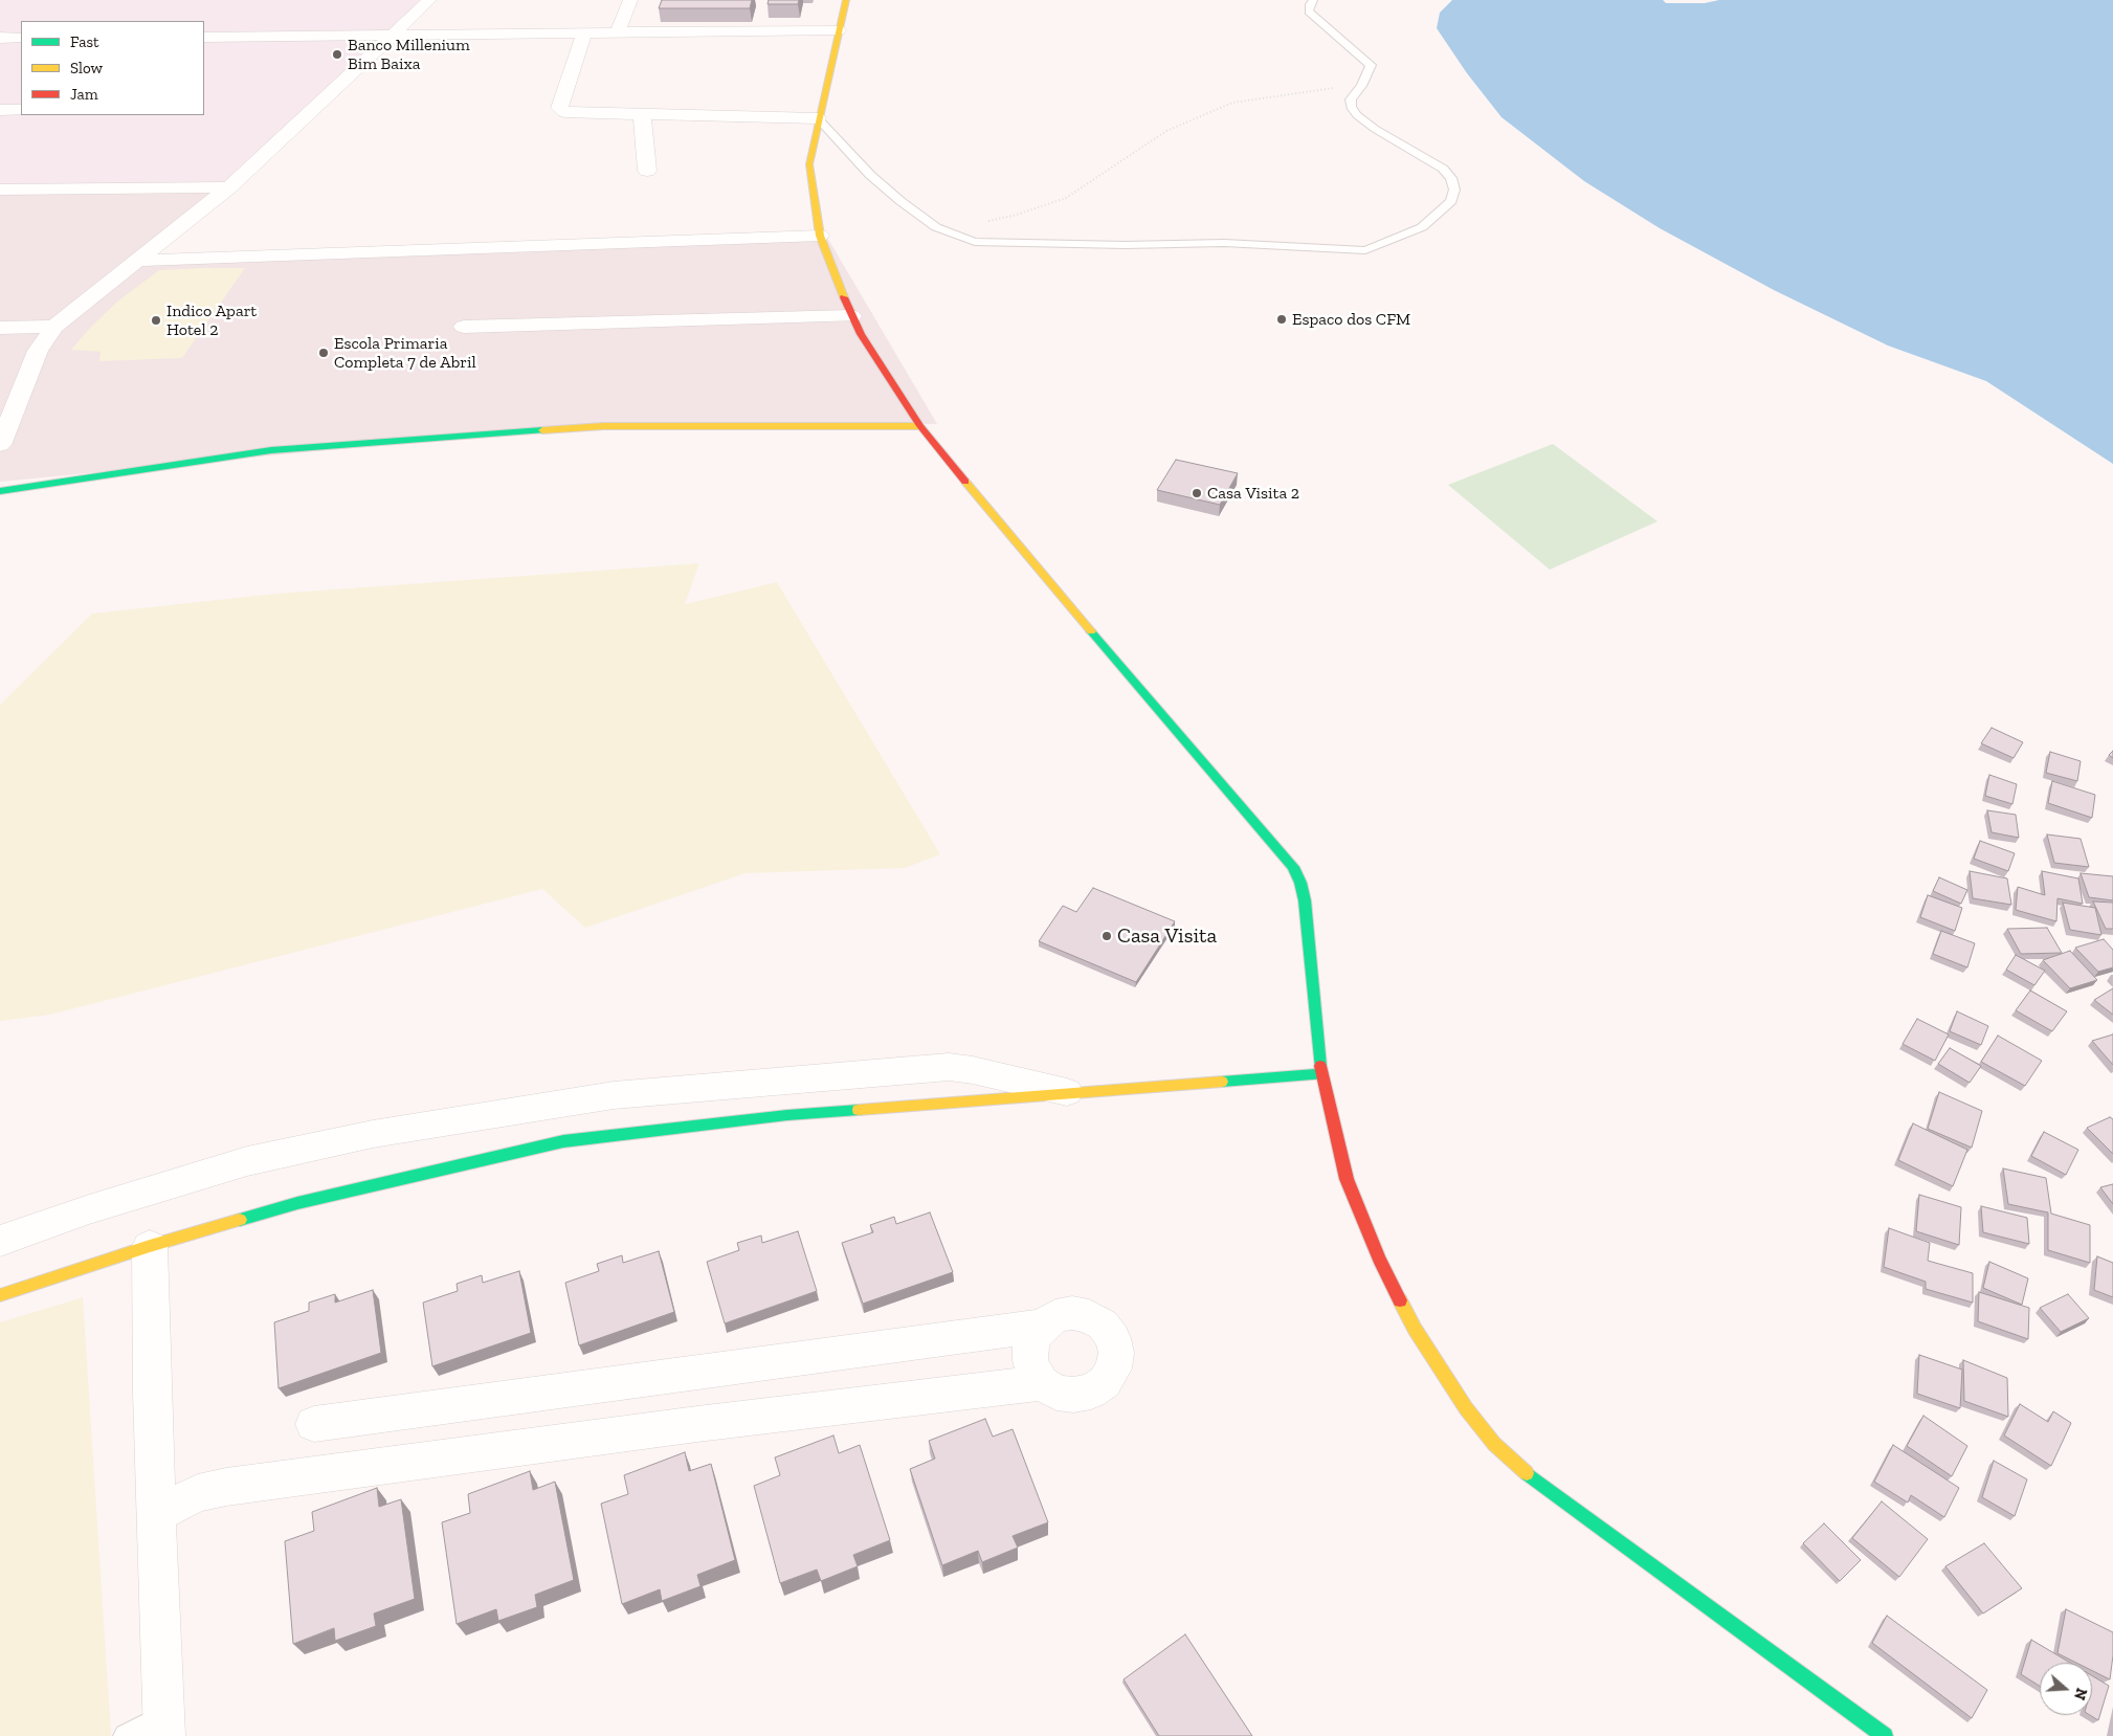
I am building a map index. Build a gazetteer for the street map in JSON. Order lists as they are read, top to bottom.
{
  "places": [
    "Banco Millenium Bim Baixa",
    "Espaco dos CFM",
    "Indico Apart Hotel 2",
    "Escola Primaria Completa 7 de Abril",
    "Casa Visita 2",
    "Casa Visita"
  ],
  "legend": ["Fast", "Slow", "Jam"],
  "north": "right"
}
